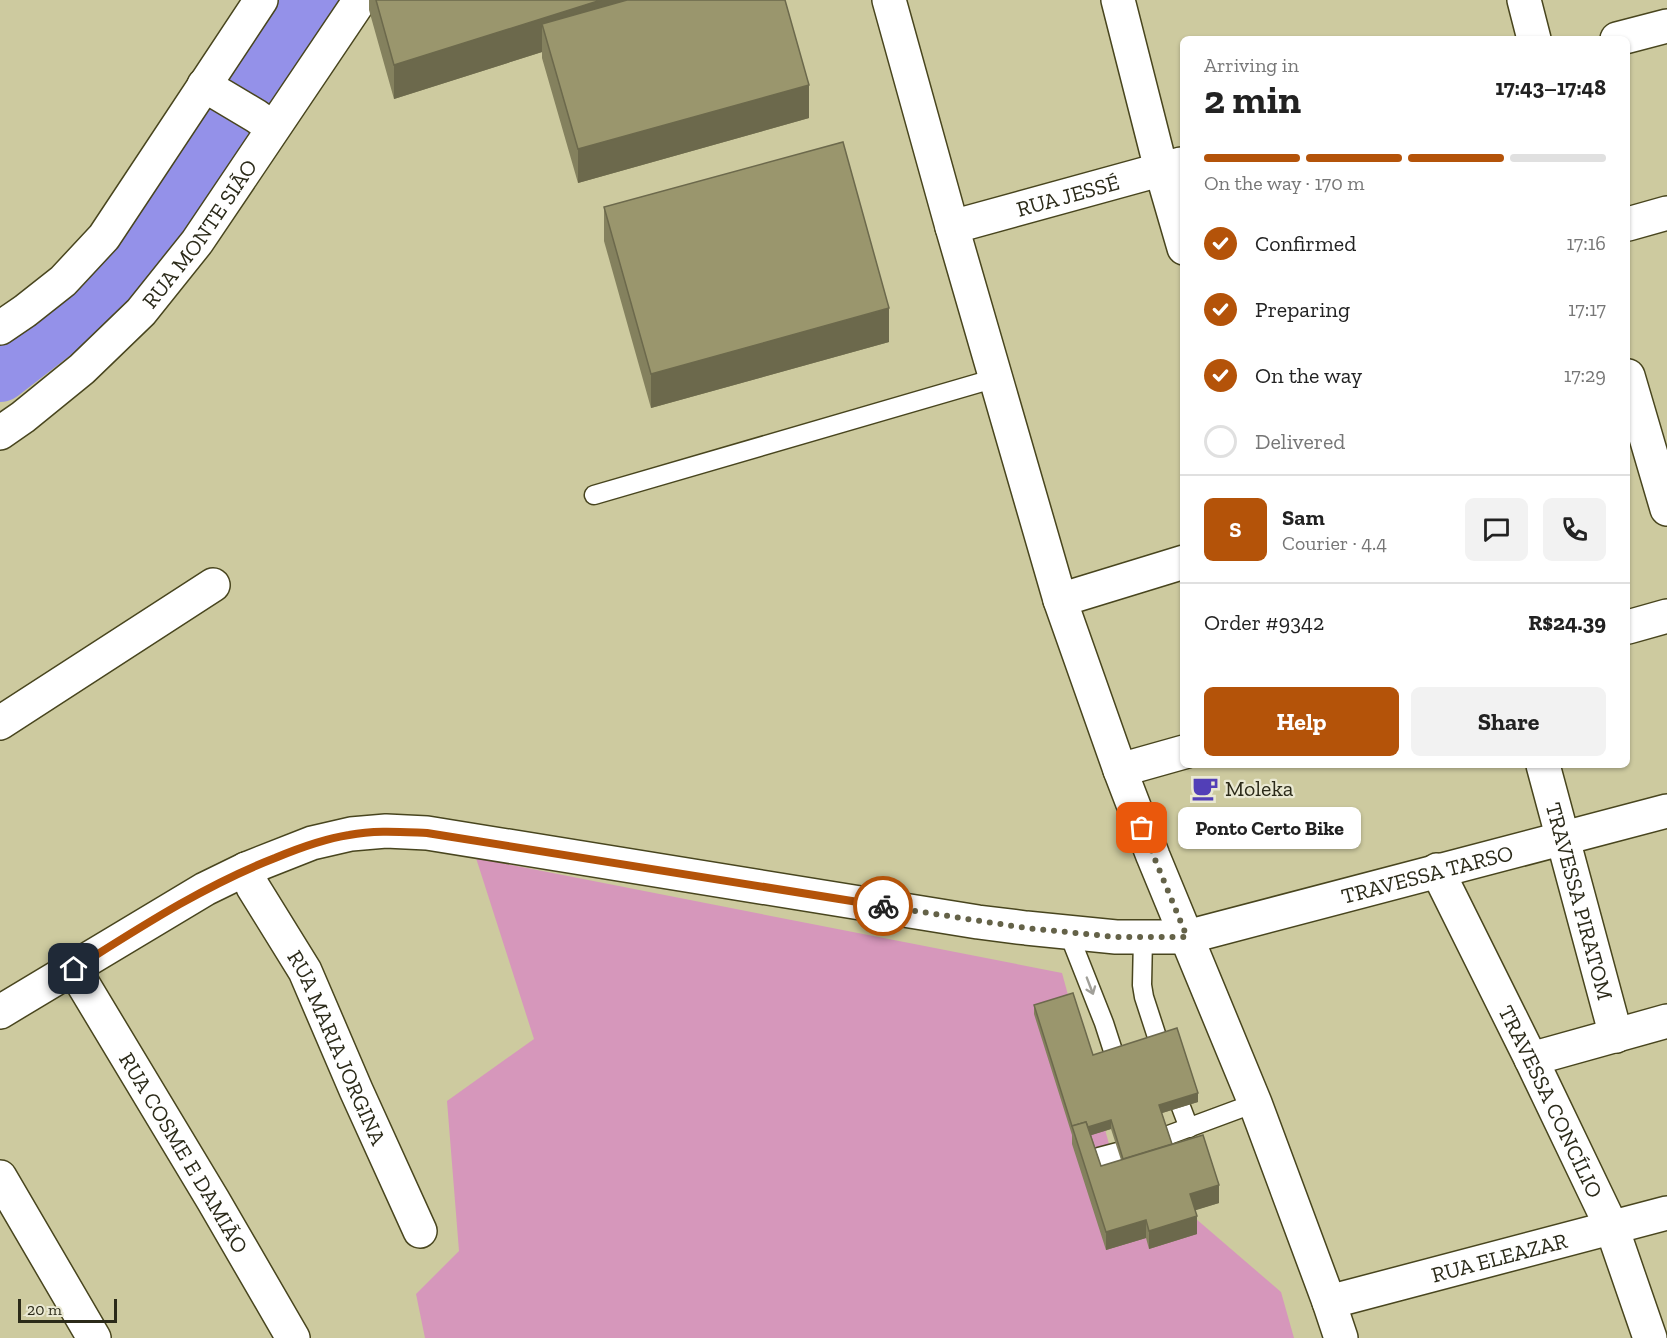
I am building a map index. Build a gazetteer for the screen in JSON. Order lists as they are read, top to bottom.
{
  "streets": {
    "street": [
      "RUA JESSÉ",
      "RUA MONTE SIÃO",
      "TRAVESSA TARSO",
      "TRAVESSA PIRATOM",
      "RUA MARIA JORGINA",
      "TRAVESSA CONCÍLIO",
      "RUA COSME E DAMIÃO",
      "RUA ELEAZAR"
    ]
  },
  "crossings": [
    ["TRAVESSA TARSO", "TRAVESSA PIRATOM"],
    ["TRAVESSA TARSO", "RUA MARIA JORGINA"],
    ["TRAVESSA TARSO", "TRAVESSA CONCÍLIO"],
    ["TRAVESSA TARSO", "RUA COSME E DAMIÃO"],
    ["TRAVESSA CONCÍLIO", "RUA ELEAZAR"]
  ],
  "places": {
    "cafe": ["Moleka"],
    "other": ["Ponto Certo Bike"]
  },
  "scale_bar": "20 m",
  "page": {
    "heading": ["2 min", "Arriving in", "17:43–17:48"],
    "panel": [
      "Sam",
      "Courier · 4.4",
      "Order #9342",
      "R$24.39"
    ],
    "bar": "On the way · 170 m",
    "list": [
      ["Confirmed", "17:16"],
      ["Preparing", "17:17"],
      ["On the way", "17:29"],
      "Delivered"
    ],
    "round": "S",
    "buttons": ["Help", "Share"],
    "bubble": "Ponto Certo Bike",
    "scale": "20 m"
  }
}
